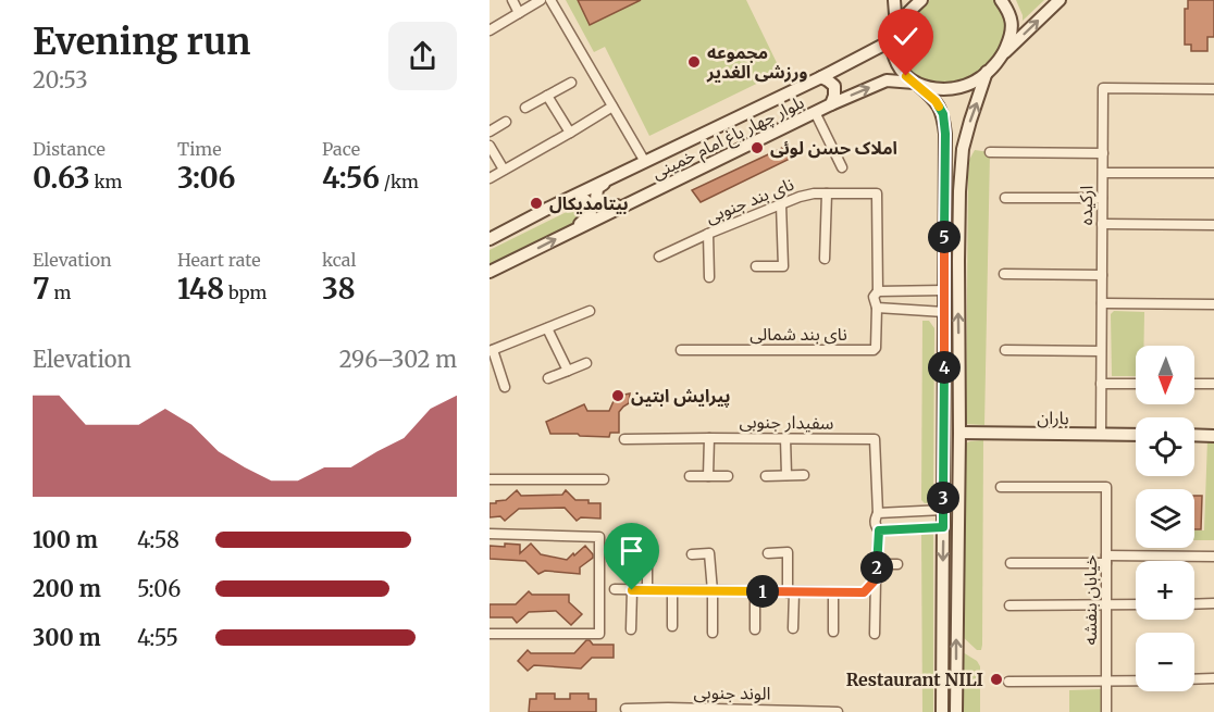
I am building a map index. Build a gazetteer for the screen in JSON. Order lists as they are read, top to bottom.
{
  "streets": {
    "main road": ["بلوار چهار باغ امام خمینی", "باران"],
    "street": [
      "نای بند جنوبی",
      "ارکیده",
      "نای بند شمالی",
      "سفیدار جنوبی",
      "خیابان بنفشه",
      "الوند جنوبی"
    ]
  },
  "crossings": [
    ["ارکیده", "باران"]
  ],
  "places": [
    "مجموعه ورزشی الغدیر",
    "املاک حسن لوئی",
    "بیتامدیکال",
    "پیرایش ابتین",
    "Restaurant NILI"
  ],
  "north": "bottom",
  "page": {
    "heading": ["Evening run", "20:53"],
    "stats": [
      ["Distance", "0.63 km"],
      ["Time", "3:06"],
      ["Pace", "4:56 /km"],
      ["Elevation", "7 m"],
      ["Heart rate", "148 bpm"],
      ["kcal", "38"]
    ],
    "pins": [
      "5",
      "4",
      "3",
      "2",
      "1"
    ],
    "chart": ["Elevation", "296–302 m"],
    "map_buttons": ["+", "−"],
    "list": [
      {
        "name": "100 m",
        "note": "4:58"
      },
      {
        "name": "200 m",
        "note": "5:06"
      },
      {
        "name": "300 m",
        "note": "4:55"
      }
    ]
  }
}
